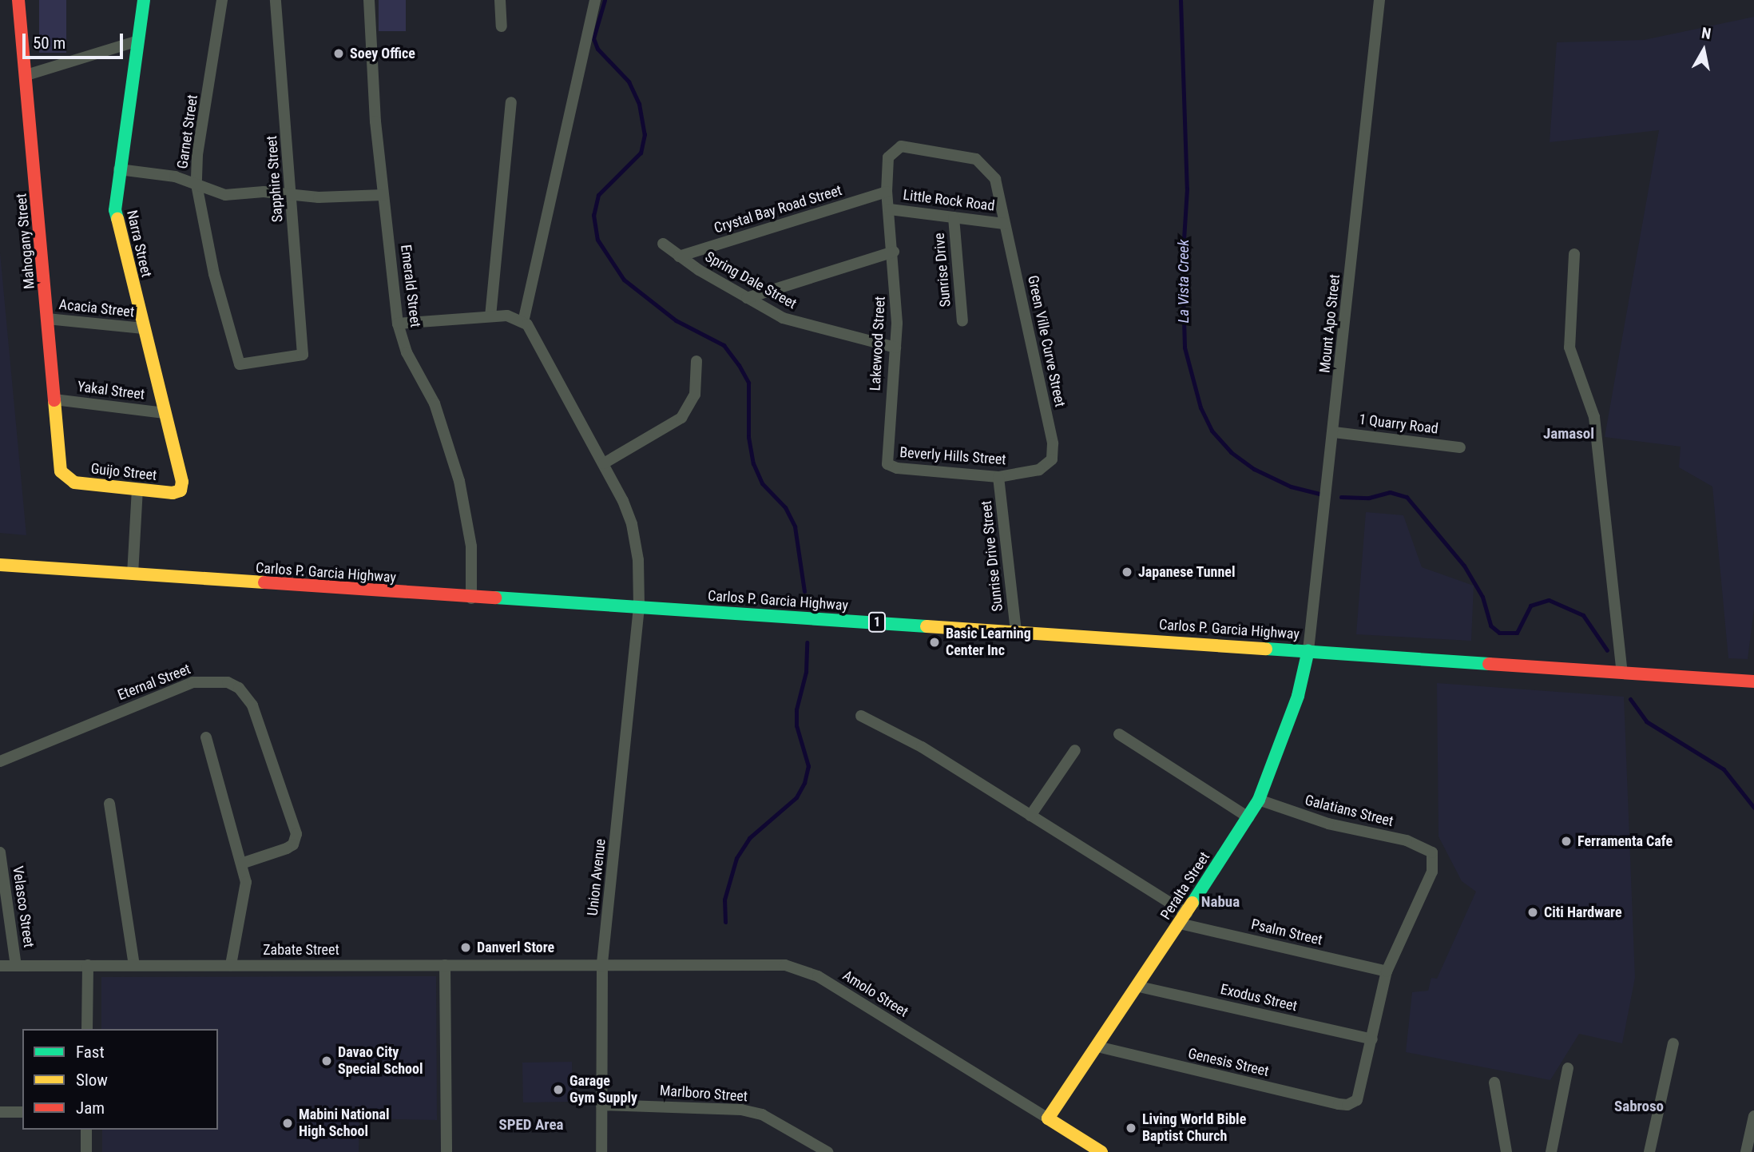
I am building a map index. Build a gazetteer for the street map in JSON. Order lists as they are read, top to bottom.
{
  "streets": {
    "main road": [
      "Mahogany Street",
      "Narra Street",
      "Guijo Street",
      "Carlos P. Garcia Highway",
      "1",
      "Peralta Street",
      "Amolo Street"
    ],
    "street": [
      "Garnet Street",
      "Sapphire Street",
      "Little Rock Road",
      "Crystal Bay Road Street",
      "Sunrise Drive",
      "Spring Dale Street",
      "Emerald Street",
      "Acacia Street",
      "Mount Apo Street",
      "Green Ville Curve Street",
      "Lakewood Street",
      "Yakal Street",
      "1 Quarry Road",
      "Beverly Hills Street",
      "Sunrise Drive Street",
      "Eternal Street",
      "Galatians Street",
      "Union Avenue",
      "Velasco Street",
      "Psalm Street",
      "Zabate Street",
      "Exodus Street",
      "Genesis Street",
      "Marlboro Street"
    ]
  },
  "crossings": [
    ["Garnet Street", "Sapphire Street"],
    ["Little Rock Road", "Sunrise Drive"],
    ["Little Rock Road", "Green Ville Curve Street"],
    ["Little Rock Road", "Lakewood Street"],
    ["Crystal Bay Road Street", "Spring Dale Street"],
    ["Crystal Bay Road Street", "Green Ville Curve Street"],
    ["Crystal Bay Road Street", "Lakewood Street"],
    ["Mahogany Street", "Acacia Street"],
    ["Mahogany Street", "Yakal Street"],
    ["Mahogany Street", "Guijo Street"],
    ["Narra Street", "Acacia Street"],
    ["Narra Street", "Yakal Street"],
    ["Narra Street", "Guijo Street"],
    ["Spring Dale Street", "Lakewood Street"],
    ["Emerald Street", "Carlos P. Garcia Highway"],
    ["Mount Apo Street", "1 Quarry Road"],
    ["Mount Apo Street", "Carlos P. Garcia Highway"],
    ["Mount Apo Street", "Peralta Street"],
    ["Green Ville Curve Street", "Lakewood Street"],
    ["Green Ville Curve Street", "Beverly Hills Street"],
    ["Lakewood Street", "Beverly Hills Street"],
    ["Beverly Hills Street", "Sunrise Drive Street"],
    ["Sunrise Drive Street", "Carlos P. Garcia Highway"],
    ["Carlos P. Garcia Highway", "Union Avenue"],
    ["Carlos P. Garcia Highway", "Peralta Street"],
    ["Galatians Street", "Peralta Street"],
    ["Galatians Street", "Psalm Street"],
    ["Union Avenue", "Zabate Street"],
    ["Union Avenue", "Amolo Street"],
    ["Union Avenue", "Marlboro Street"],
    ["Peralta Street", "Psalm Street"],
    ["Peralta Street", "Amolo Street"],
    ["Peralta Street", "Exodus Street"],
    ["Peralta Street", "Genesis Street"],
    ["Velasco Street", "Zabate Street"],
    ["Zabate Street", "Amolo Street"],
    ["Exodus Street", "Genesis Street"]
  ],
  "districts": [
    "Jamasol",
    "Nabua",
    "Sabroso",
    "SPED Area"
  ],
  "water": ["La Vista Creek"],
  "places": [
    "Soey Office",
    "Japanese Tunnel",
    "Basic Learning Center Inc",
    "Ferramenta Cafe",
    "Citi Hardware",
    "Danverl Store",
    "Davao City Special School",
    "Garage Gym Supply",
    "Mabini National High School",
    "Living World Bible Baptist Church"
  ],
  "legend": ["Fast", "Slow", "Jam"],
  "scale_bar": "50 m",
  "north": "top"
}
